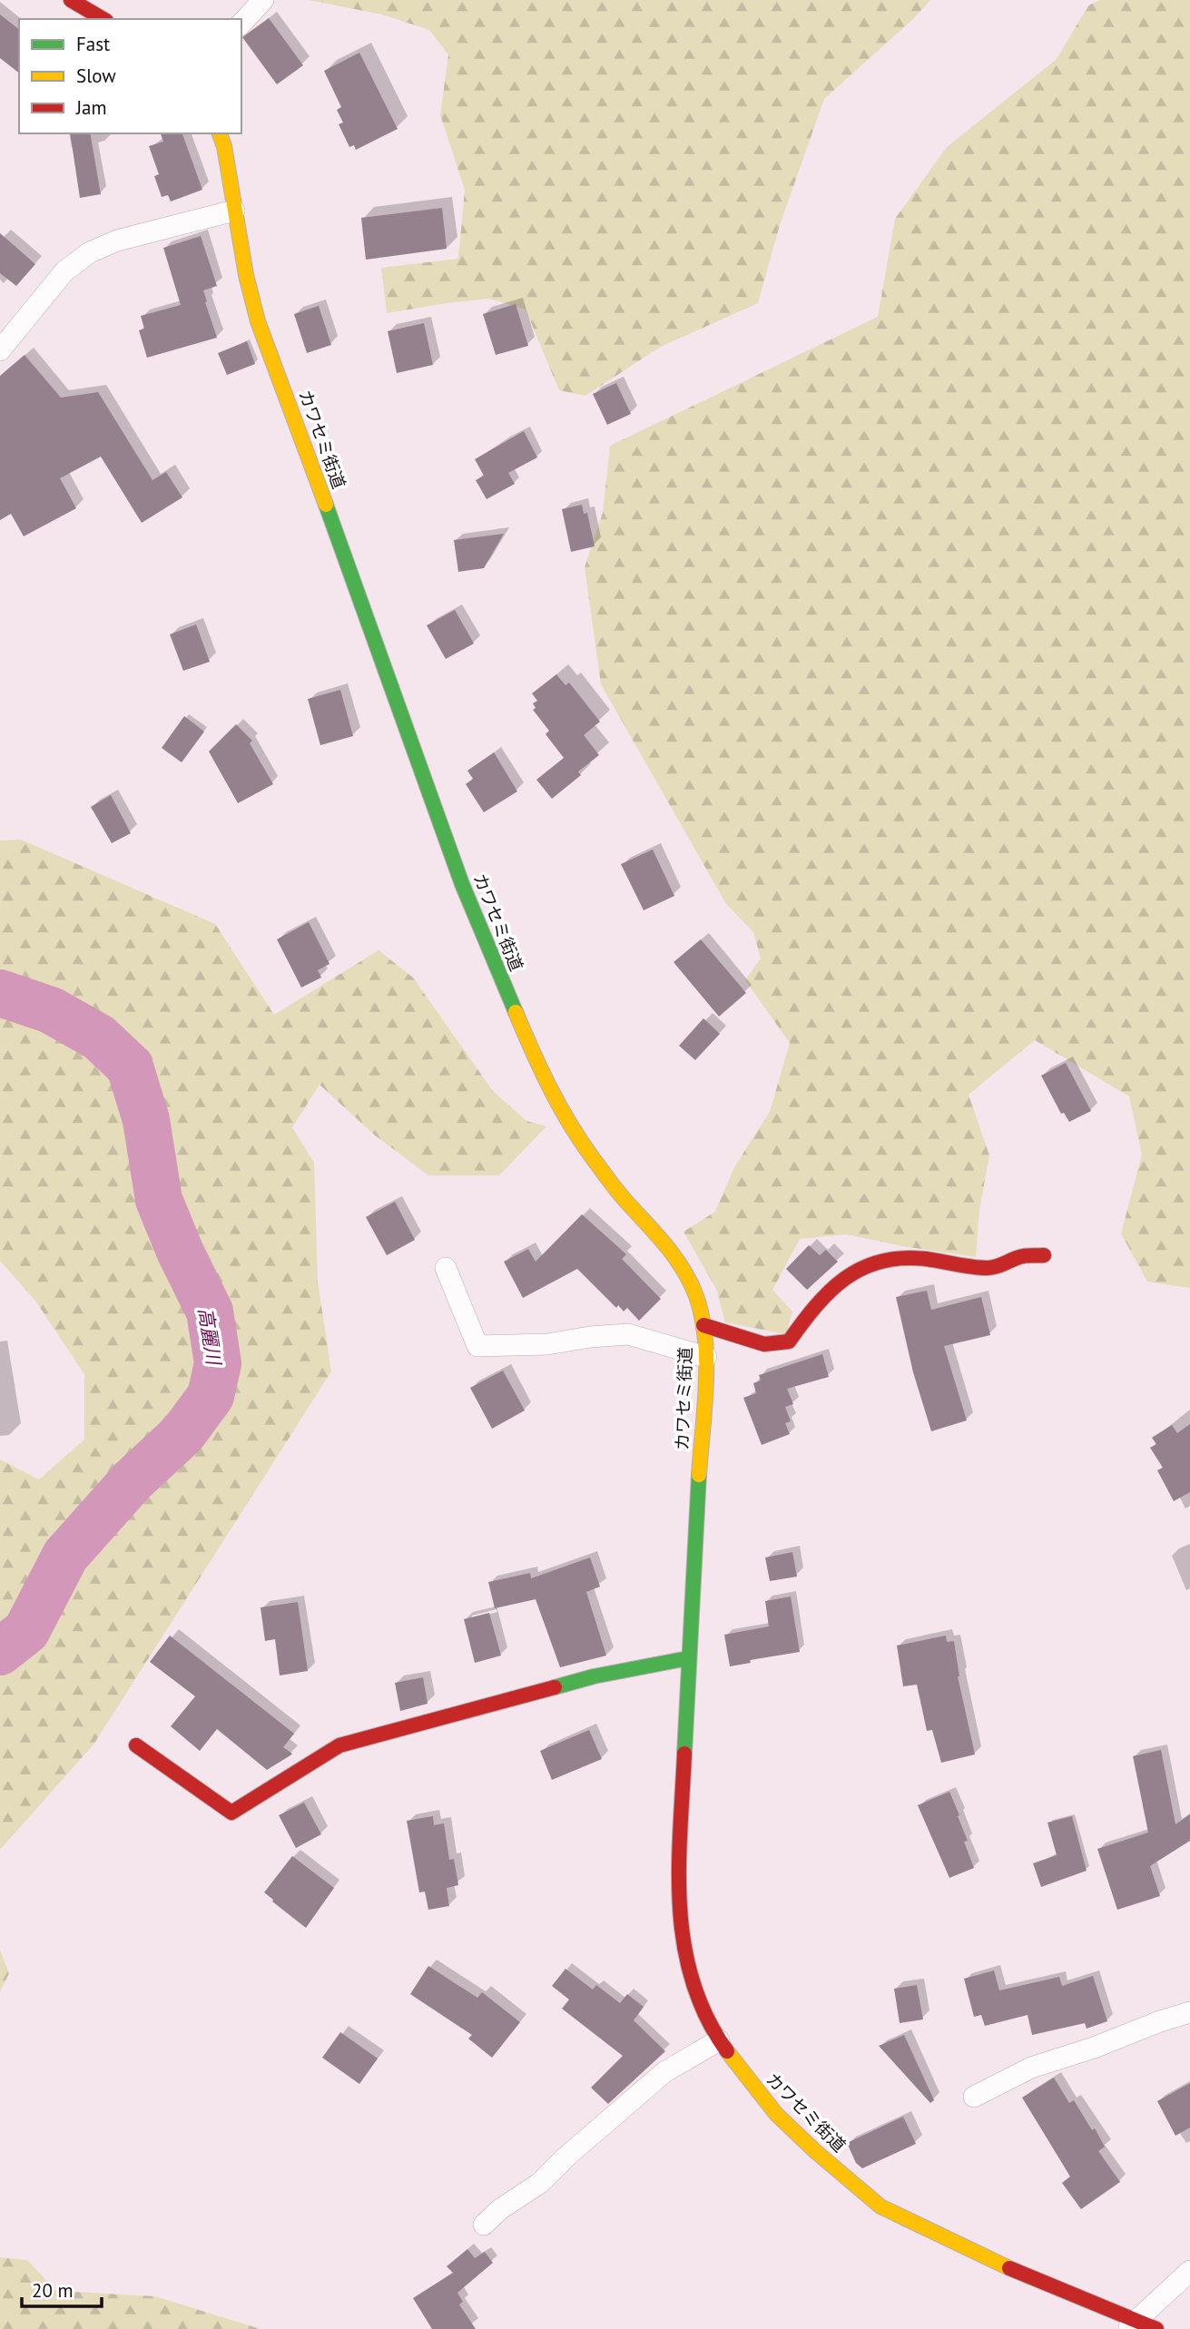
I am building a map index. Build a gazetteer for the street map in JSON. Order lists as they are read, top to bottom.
{
  "streets": {
    "street": ["カワセミ街道"]
  },
  "water": ["高麗川"],
  "legend": ["Fast", "Slow", "Jam"],
  "scale_bar": "20 m"
}
